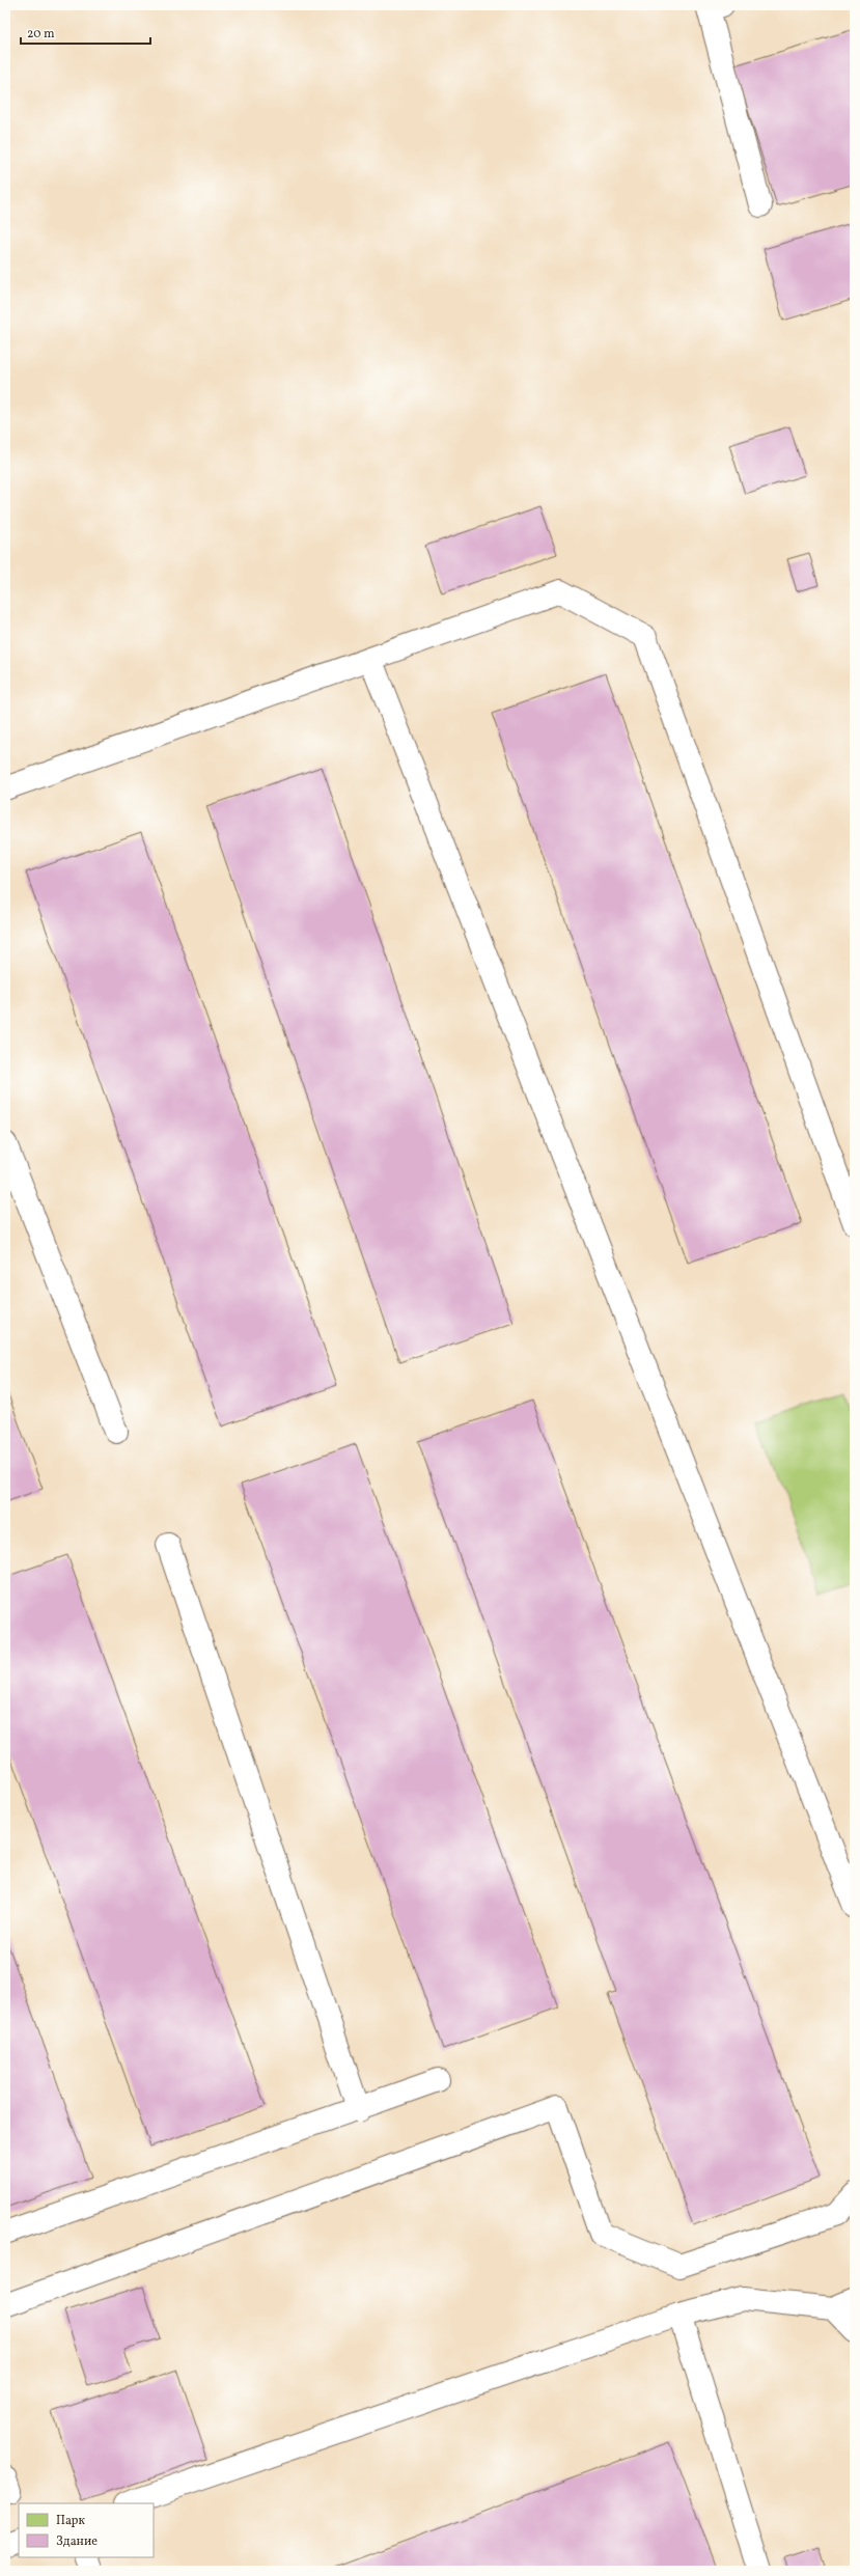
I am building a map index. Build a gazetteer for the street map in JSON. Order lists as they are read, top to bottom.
{
  "legend": ["Парк", "Здание"],
  "scale_bar": "20 m"
}
